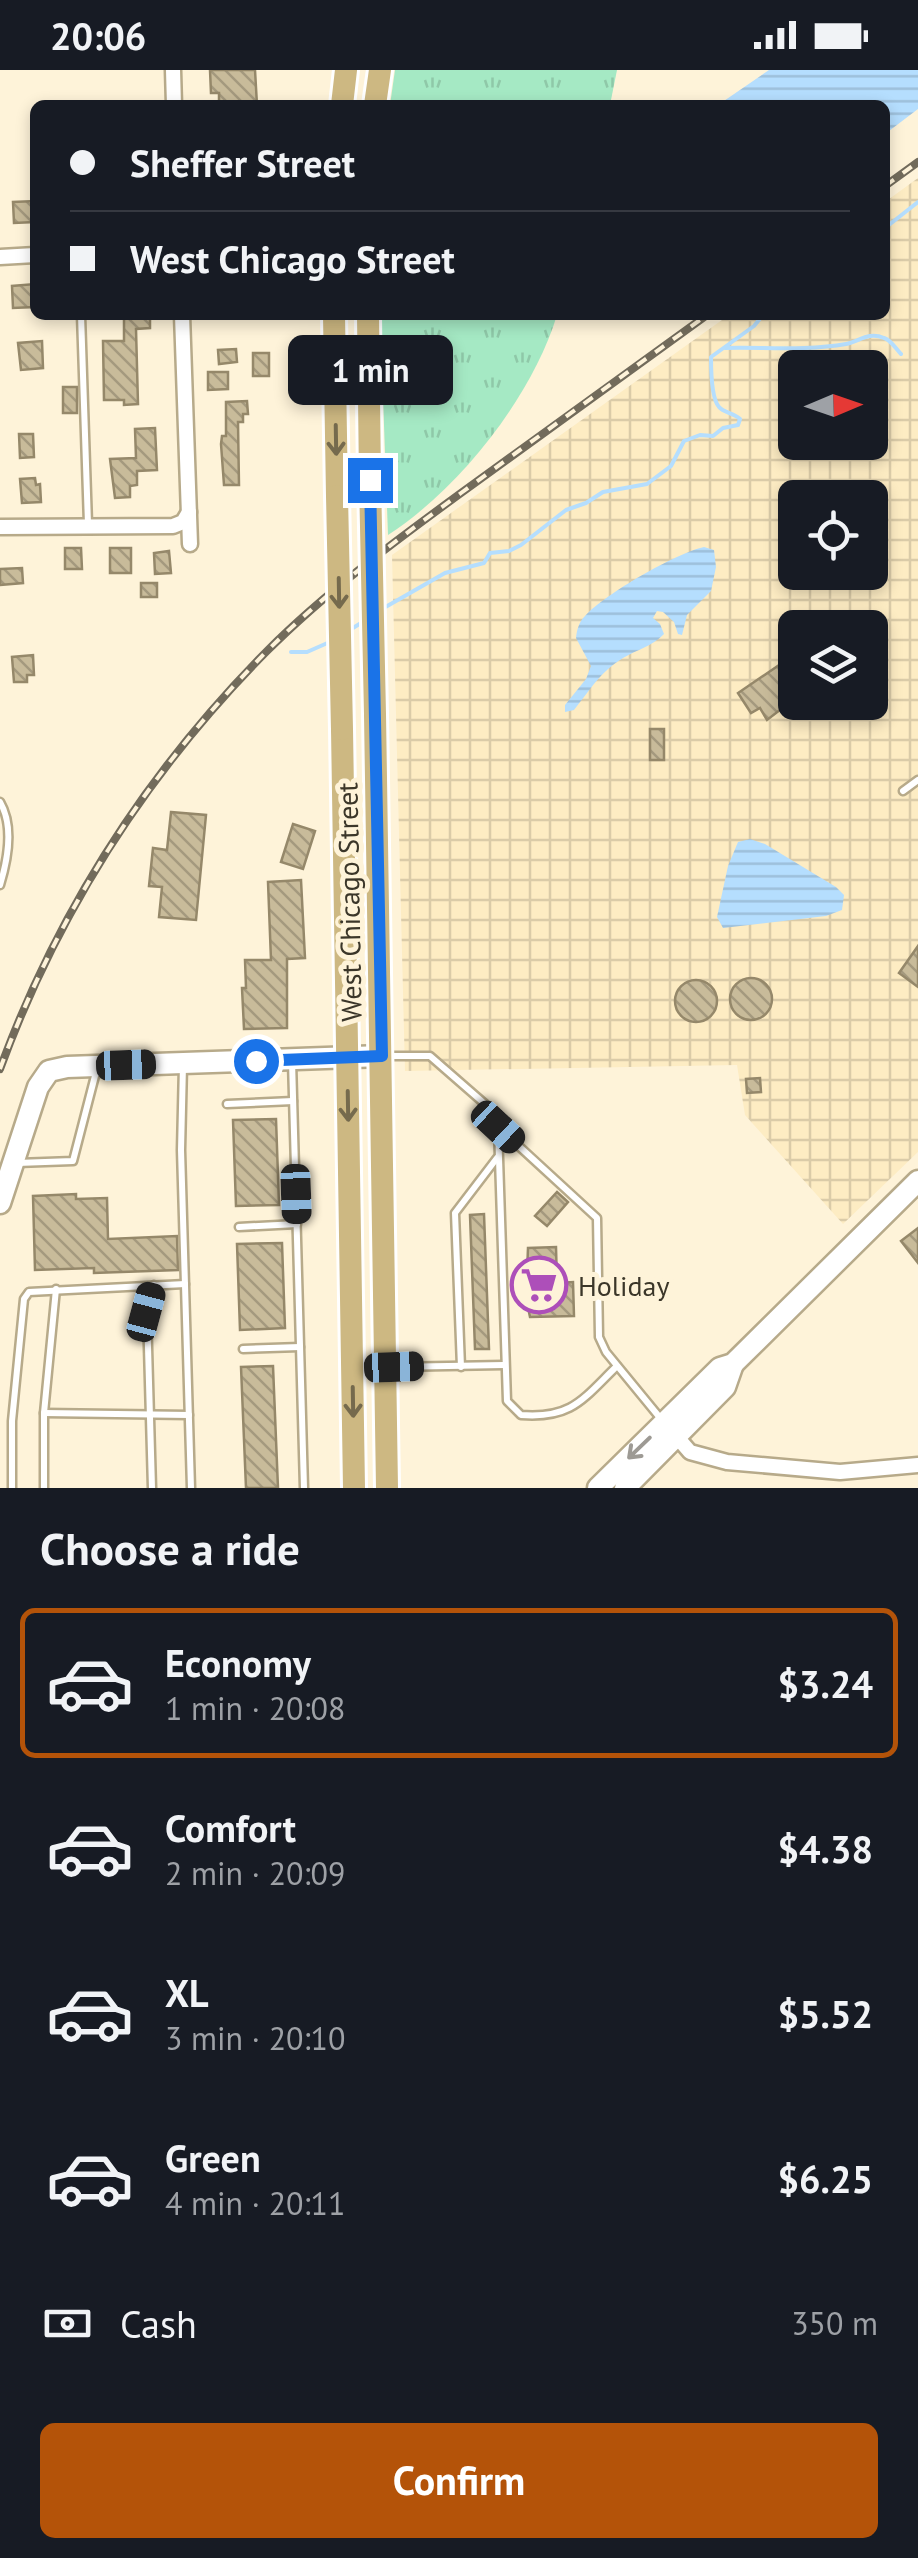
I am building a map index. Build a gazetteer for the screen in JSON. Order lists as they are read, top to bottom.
{
  "streets": {
    "main road": ["West Chicago Street"]
  },
  "places": {
    "supermarket": ["Holiday"]
  },
  "north": "right",
  "page": {
    "status": "20:06",
    "banner": ["Sheffer Street", "West Chicago Street"],
    "bubble": "1 min",
    "heading": "Choose a ride",
    "list": [
      {
        "name": "Economy",
        "note": "1 min · 20:08",
        "value": "$3.24"
      },
      {
        "name": "Comfort",
        "note": "2 min · 20:09",
        "value": "$4.38"
      },
      {
        "name": "XL",
        "note": "3 min · 20:10",
        "value": "$5.52"
      },
      {
        "name": "Green",
        "note": "4 min · 20:11",
        "value": "$6.25"
      }
    ],
    "pay": ["Cash", "350 m"],
    "buttons": "Confirm"
  }
}
